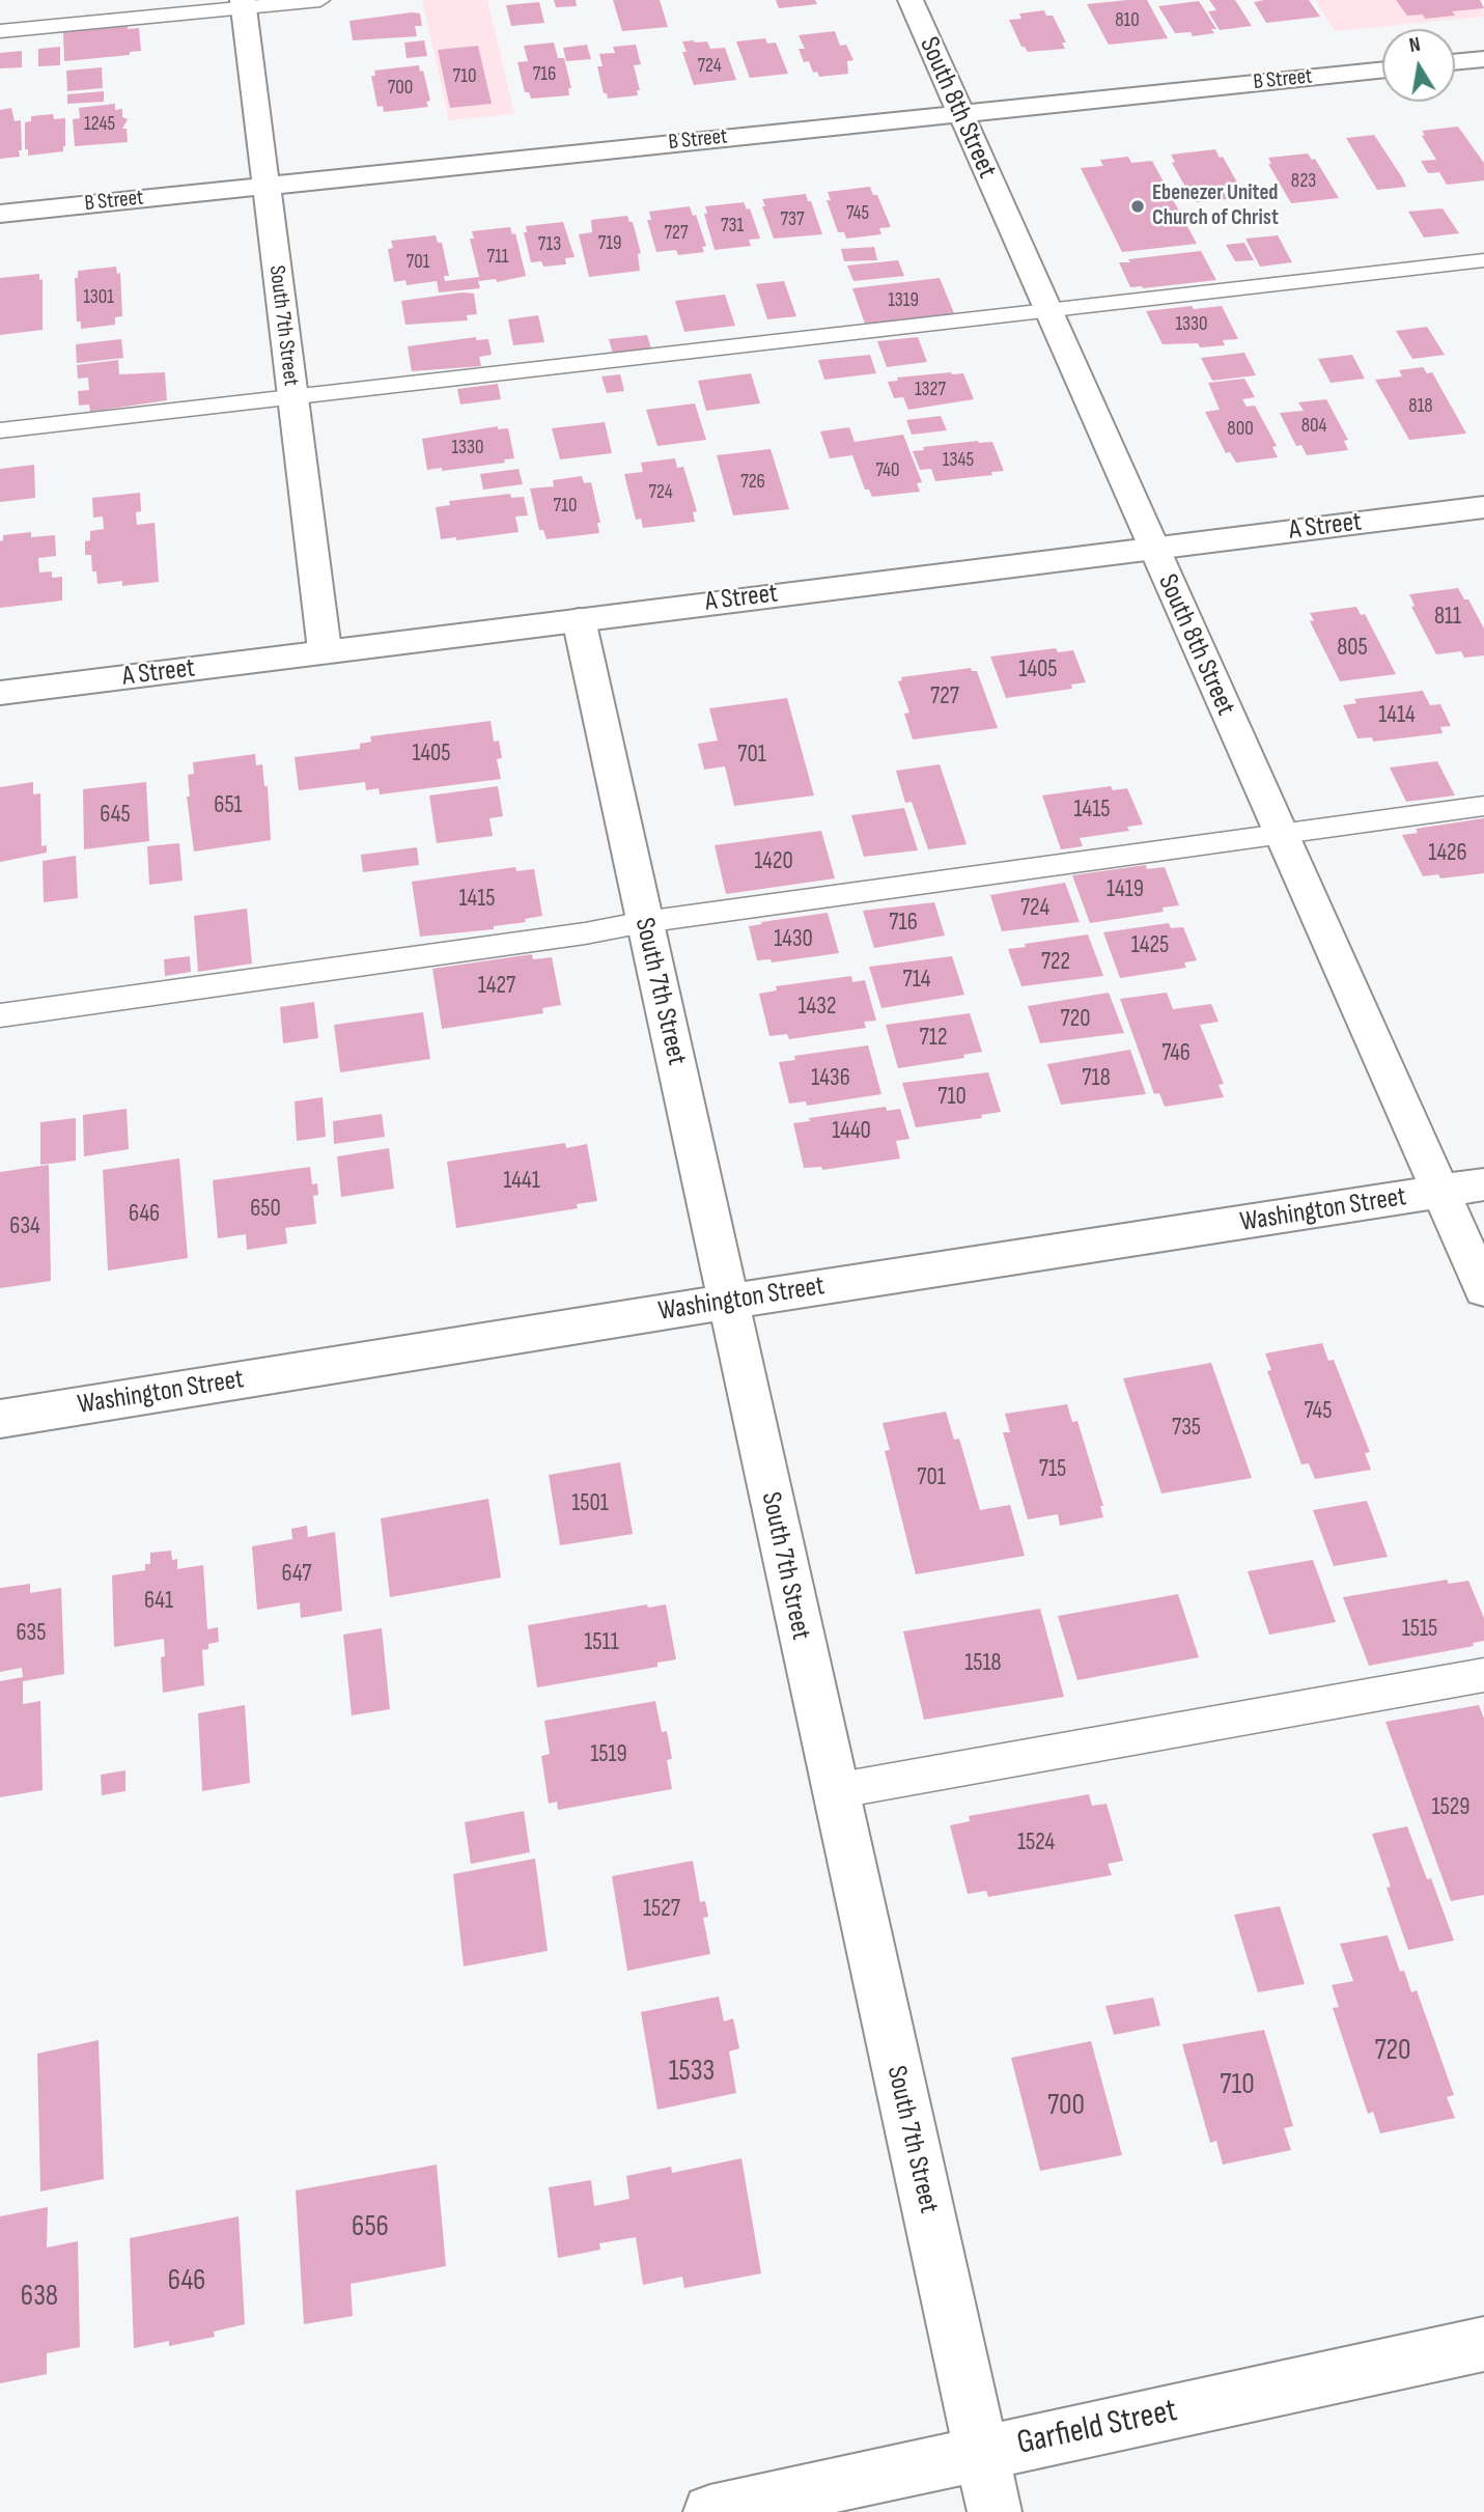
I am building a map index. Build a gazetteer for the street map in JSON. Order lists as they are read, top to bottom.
{
  "streets": {
    "street": [
      "B Street",
      "South 8th Street",
      "South 7th Street",
      "A Street",
      "Washington Street",
      "Garfield Street"
    ]
  },
  "crossings": [
    ["B Street", "South 8th Street"],
    ["B Street", "South 7th Street"],
    ["South 8th Street", "A Street"],
    ["South 8th Street", "Washington Street"],
    ["South 7th Street", "A Street"],
    ["South 7th Street", "Washington Street"],
    ["South 7th Street", "Garfield Street"]
  ],
  "places": ["Ebenezer United Church of Christ"],
  "house_numbers": [
    "810",
    "724",
    "716",
    "710",
    "700",
    "1245",
    "823",
    "745",
    "737",
    "731",
    "727",
    "719",
    "713",
    "711",
    "701",
    "1301",
    "1319",
    "1330",
    "1327",
    "818",
    "804",
    "800",
    "1330",
    "1345",
    "740",
    "726",
    "724",
    "710",
    "811",
    "805",
    "1405",
    "727",
    "1414",
    "1405",
    "701",
    "651",
    "1415",
    "645",
    "1426",
    "1420",
    "1419",
    "1415",
    "724",
    "716",
    "1430",
    "1425",
    "722",
    "714",
    "1427",
    "1432",
    "720",
    "712",
    "746",
    "1436",
    "718",
    "710",
    "1440",
    "1441",
    "650",
    "646",
    "634",
    "745",
    "735",
    "715",
    "701",
    "1501",
    "647",
    "641",
    "1515",
    "635",
    "1511",
    "1518",
    "1519",
    "1529",
    "1524",
    "1527",
    "720",
    "1533",
    "710",
    "700",
    "656",
    "646",
    "638"
  ],
  "north": "top"
}
